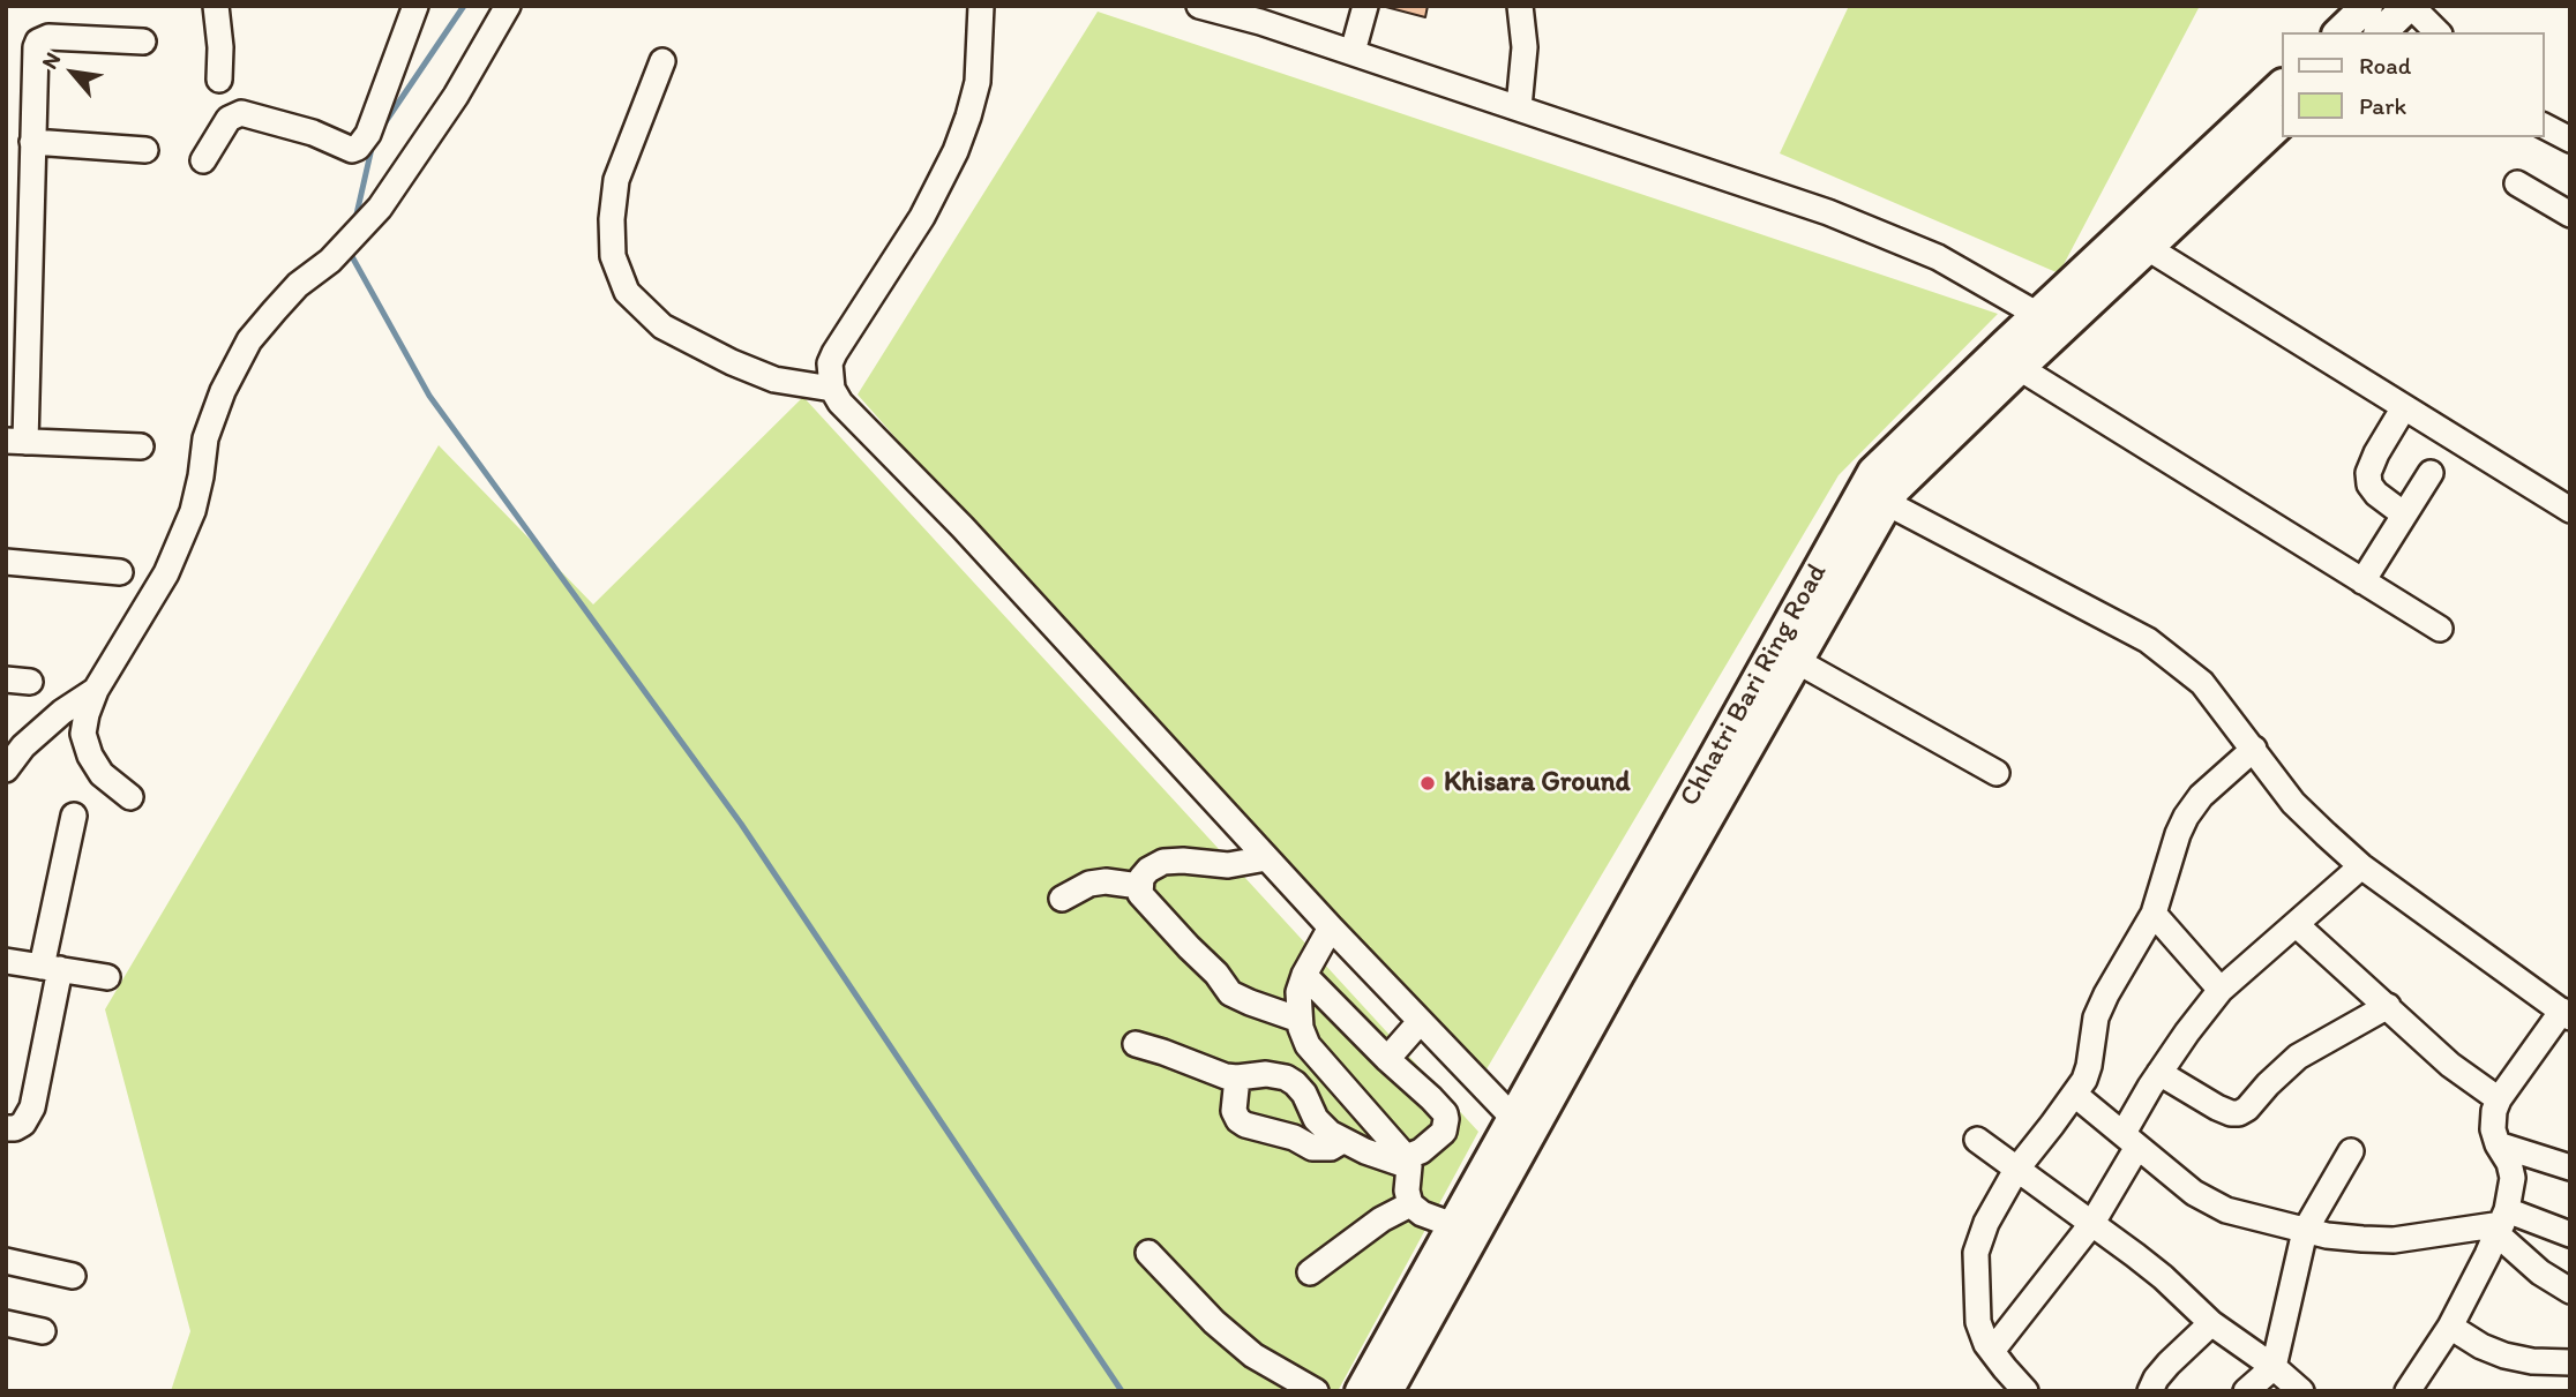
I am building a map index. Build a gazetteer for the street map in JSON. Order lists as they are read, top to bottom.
{
  "streets": {
    "main road": ["Chhatri Bari Ring Road"]
  },
  "places": ["Khisara Ground"],
  "legend": ["Road", "Park"],
  "north": "top left"
}
